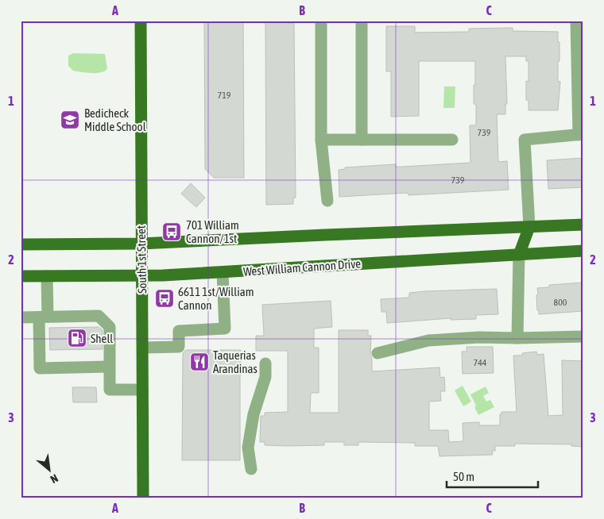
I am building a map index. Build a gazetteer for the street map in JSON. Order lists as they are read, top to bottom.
{
  "streets": {
    "main road": ["South 1st Street", "West William Cannon Drive"]
  },
  "crossings": [
    ["South 1st Street", "West William Cannon Drive"]
  ],
  "places": {
    "school or university": ["Bedicheck Middle School"],
    "bus stop": ["701 William Cannon/1st", "6611 1st/William Cannon"],
    "fuel station": ["Shell"],
    "restaurant": ["Taquerias Arandinas"]
  },
  "house_numbers": [
    "719",
    "739",
    "739",
    "800",
    "744"
  ],
  "scale_bar": "50 m",
  "north": "bottom right",
  "grid": {
    "columns": ["A", "B", "C"],
    "rows": ["1", "2", "3"]
  }
}
